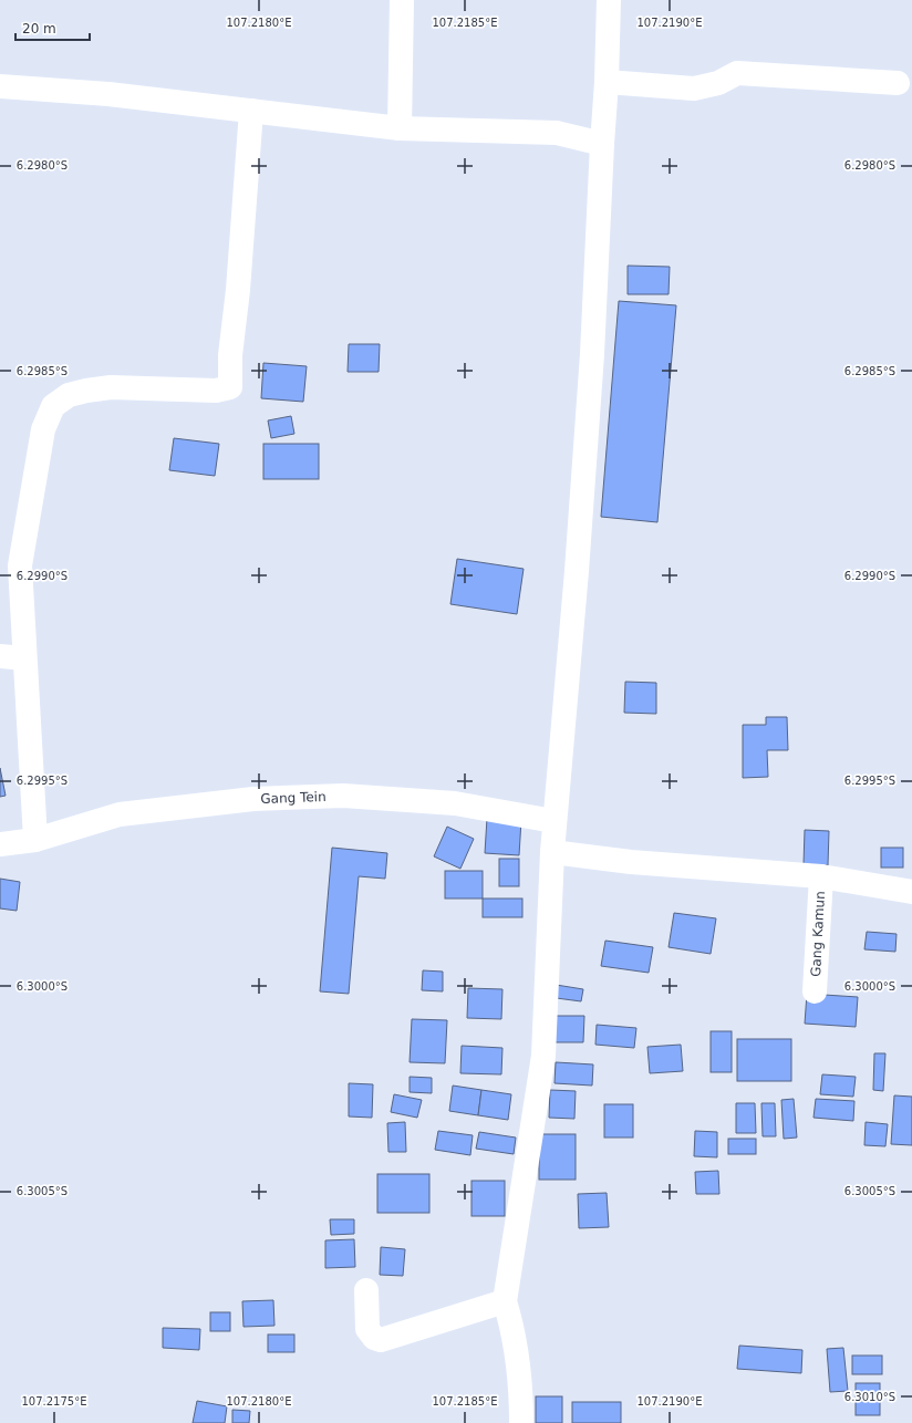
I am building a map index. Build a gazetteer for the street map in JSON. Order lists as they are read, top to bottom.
{
  "streets": {
    "street": ["Gang Tein", "Gang Kamun"]
  },
  "scale_bar": "20 m",
  "coordinates": [
    "107.2180°E",
    "107.2185°E",
    "107.2190°E",
    "6.2980°S",
    "6.2985°S",
    "6.2990°S",
    "6.2995°S",
    "6.3000°S",
    "6.3005°S",
    "6.3010°S",
    "107.2175°E"
  ]
}
